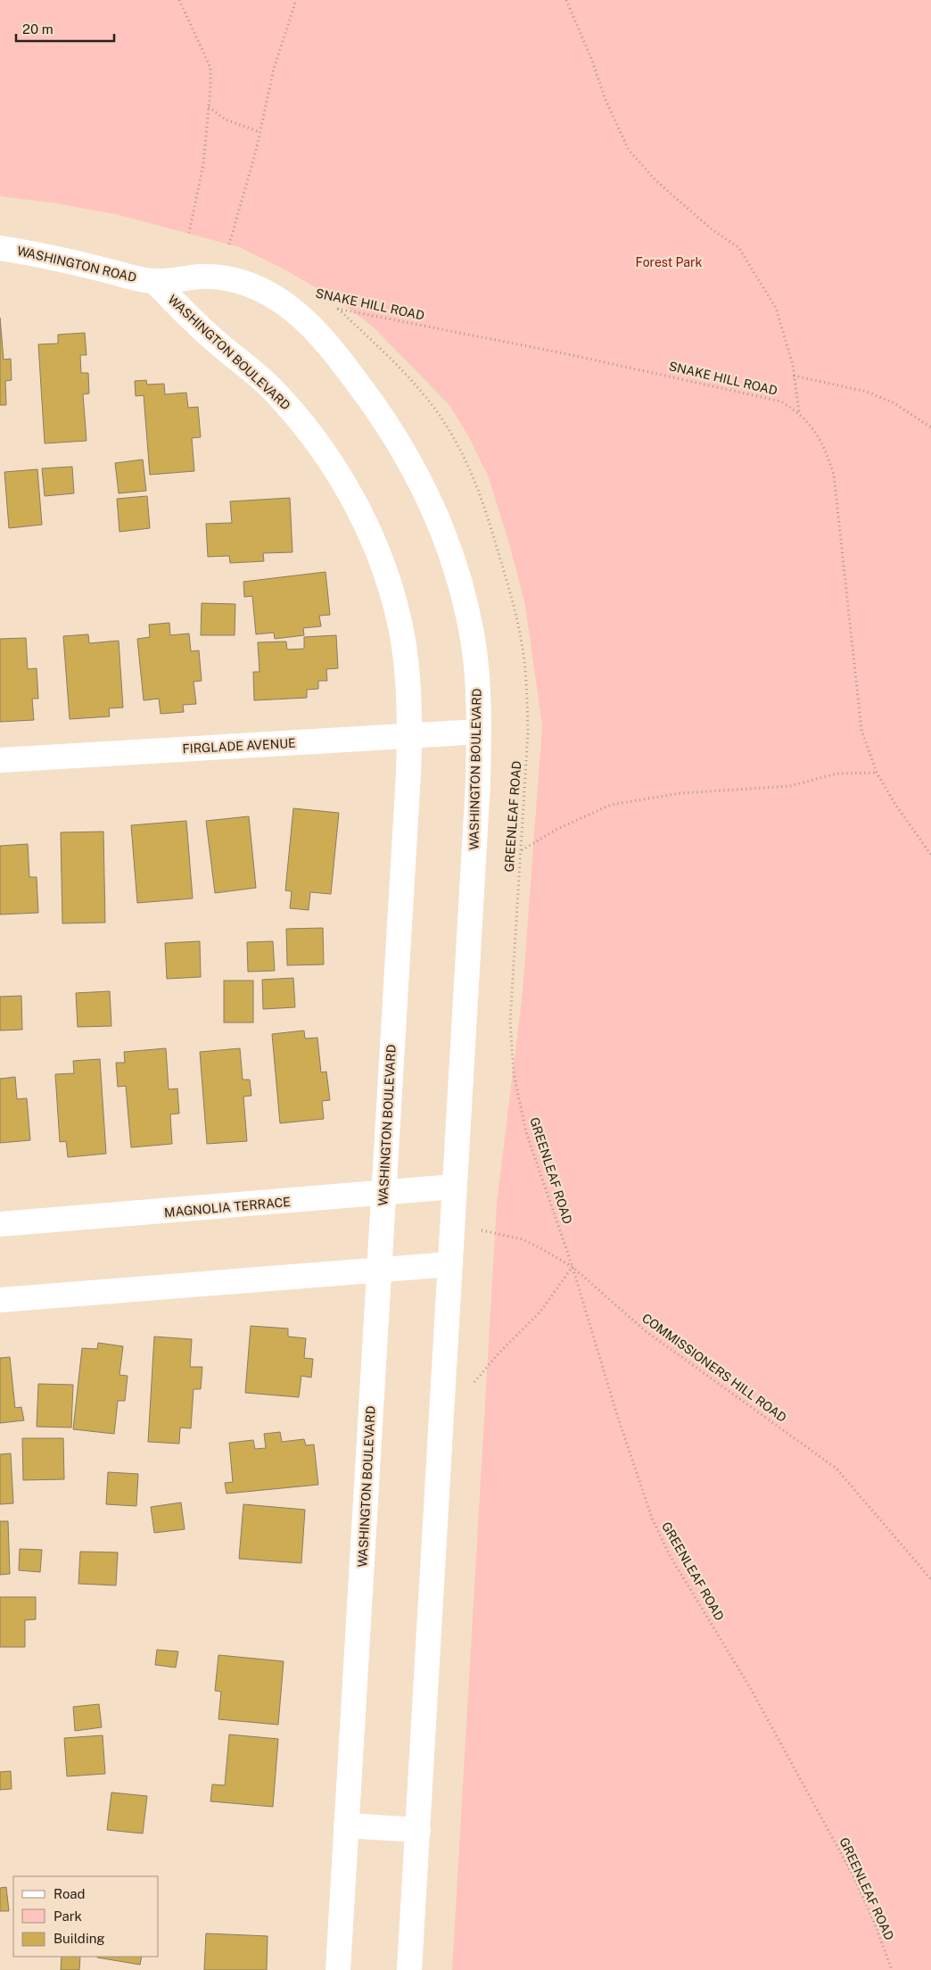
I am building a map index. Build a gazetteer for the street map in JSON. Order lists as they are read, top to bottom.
{
  "streets": {
    "street": [
      "WASHINGTON ROAD",
      "WASHINGTON BOULEVARD",
      "FIRGLADE AVENUE",
      "MAGNOLIA TERRACE"
    ],
    "path": ["SNAKE HILL ROAD", "GREENLEAF ROAD", "COMMISSIONERS HILL ROAD"]
  },
  "crossings": [
    ["WASHINGTON ROAD", "WASHINGTON BOULEVARD"],
    ["SNAKE HILL ROAD", "GREENLEAF ROAD"],
    ["WASHINGTON BOULEVARD", "FIRGLADE AVENUE"],
    ["WASHINGTON BOULEVARD", "MAGNOLIA TERRACE"],
    ["WASHINGTON BOULEVARD", "COMMISSIONERS HILL ROAD"],
    ["GREENLEAF ROAD", "COMMISSIONERS HILL ROAD"]
  ],
  "parks": ["Forest Park"],
  "legend": ["Road", "Park", "Building"],
  "scale_bar": "20 m"
}
